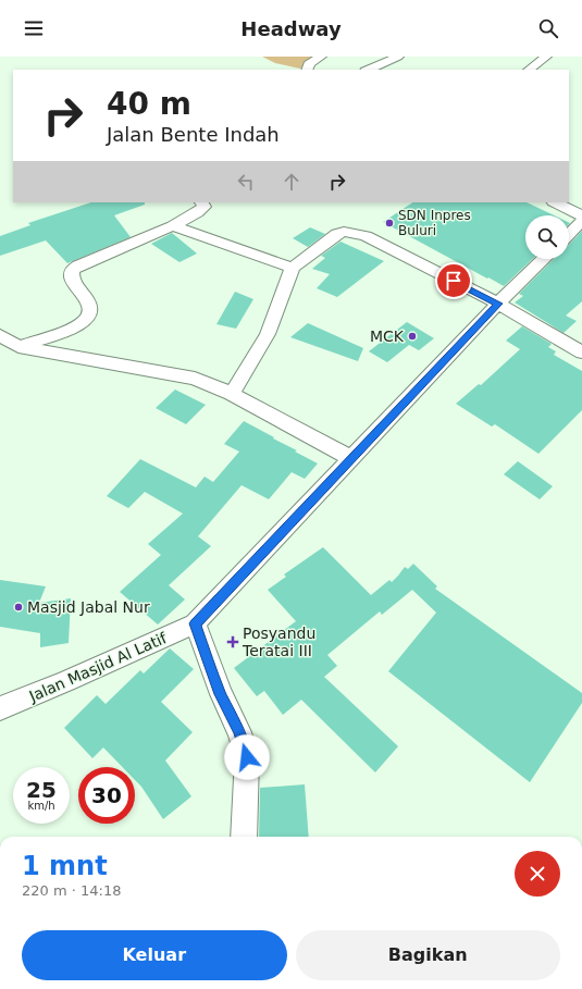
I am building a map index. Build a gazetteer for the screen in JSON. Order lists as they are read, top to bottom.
{
  "streets": {
    "street": ["Jalan Masjid Al Latif"]
  },
  "places": {
    "other": ["SDN Inpres Buluri", "MCK", "Masjid Jabal Nur"],
    "health": ["Posyandu Teratai III"]
  },
  "page": {
    "header": "Headway",
    "turn": ["40 m", "Jalan Bente Indah"],
    "speed": "25 km/h",
    "limit": "30",
    "heading": ["1 mnt", "220 m · 14:18"],
    "buttons": ["Keluar", "Bagikan"]
  }
}
